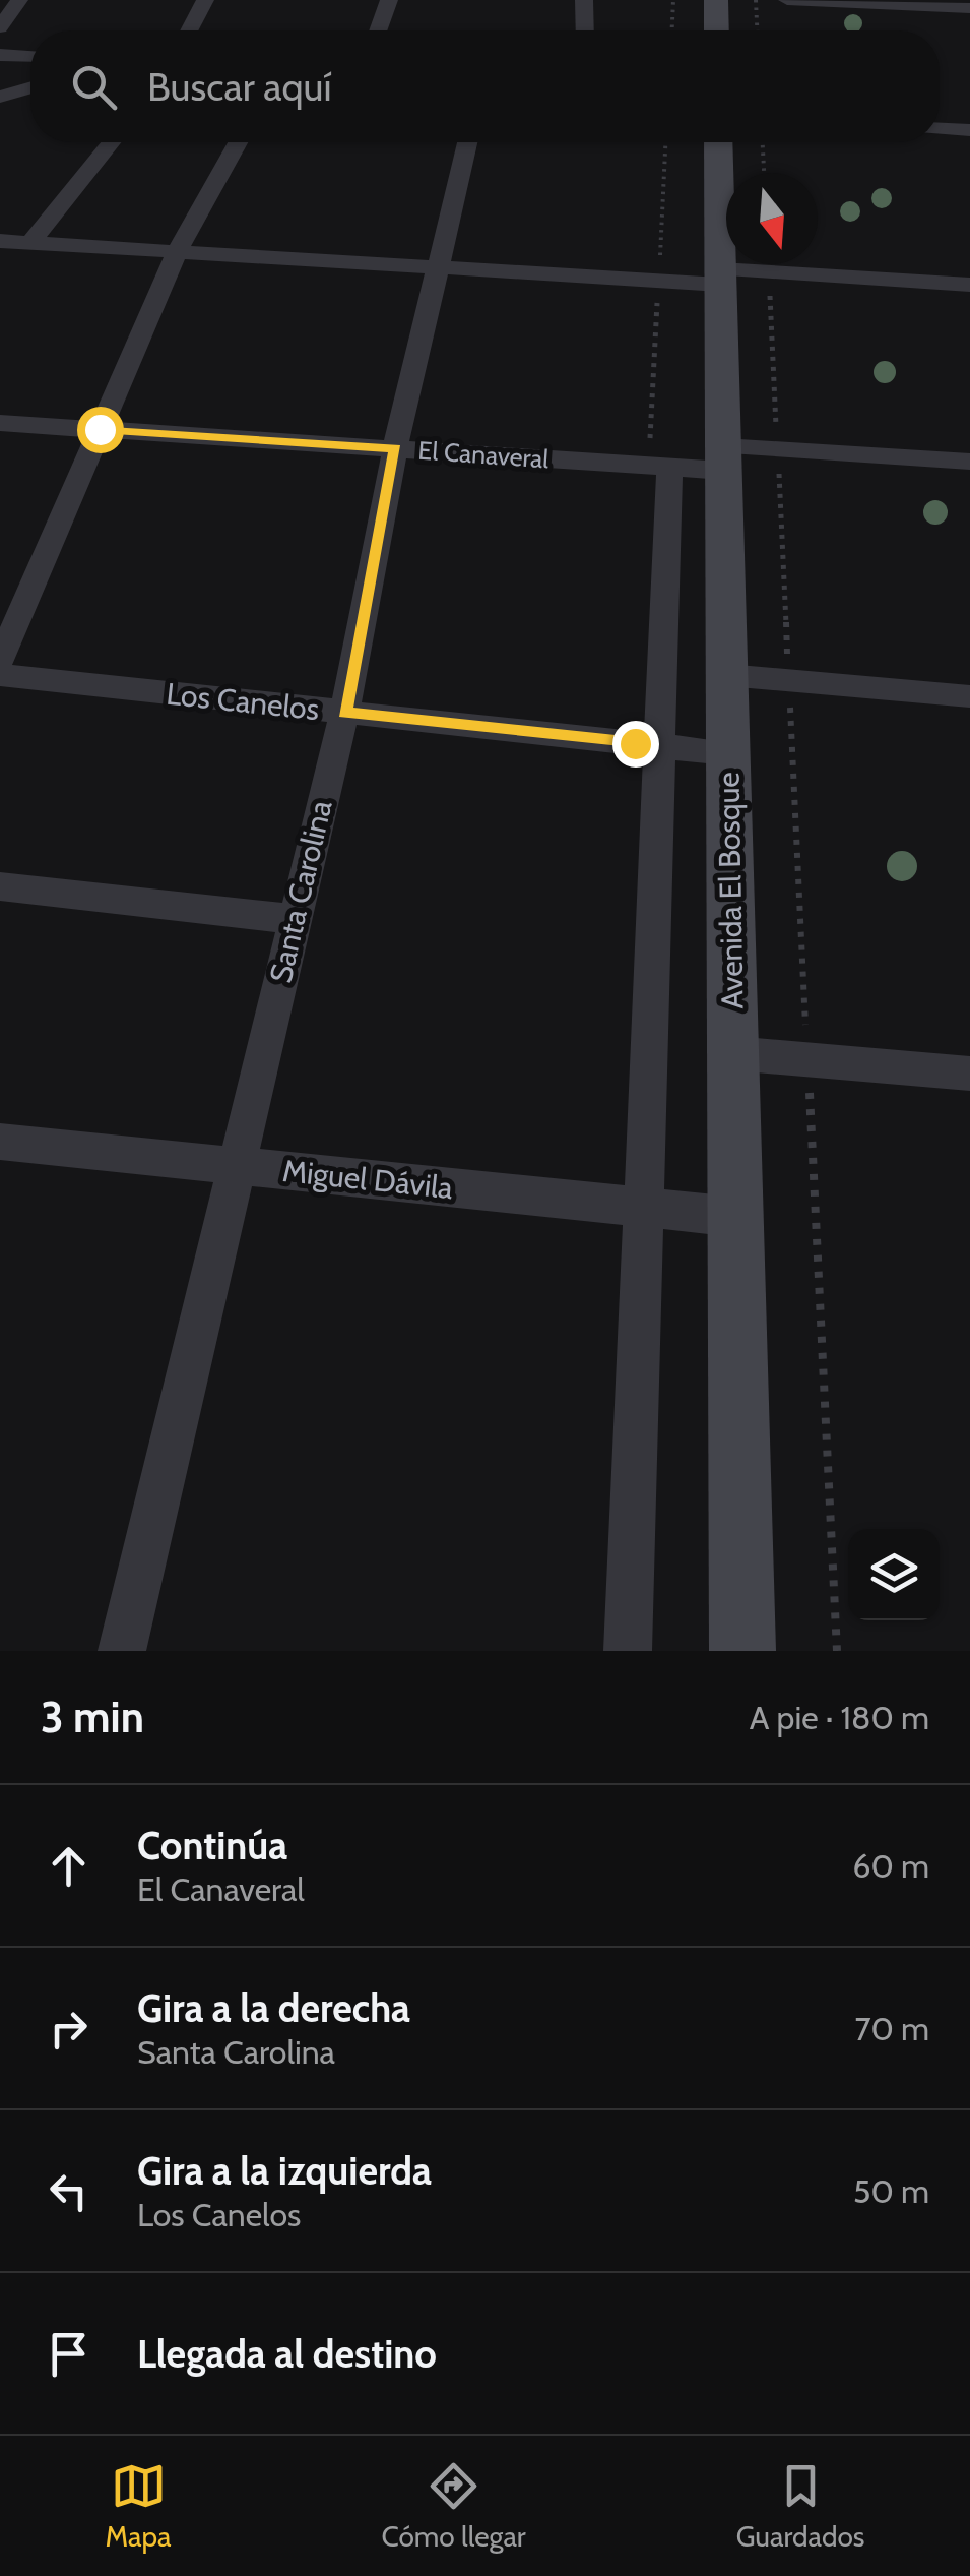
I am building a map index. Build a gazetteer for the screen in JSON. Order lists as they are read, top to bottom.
{
  "streets": {
    "main road": ["Avenida El Bosque"],
    "street": [
      "El Canaveral",
      "Los Canelos",
      "Santa Carolina",
      "Miguel Dávila"
    ]
  },
  "crossings": [
    ["El Canaveral", "Avenida El Bosque"],
    ["El Canaveral", "Santa Carolina"],
    ["Los Canelos", "Avenida El Bosque"],
    ["Los Canelos", "Santa Carolina"],
    ["Avenida El Bosque", "Miguel Dávila"],
    ["Santa Carolina", "Miguel Dávila"]
  ],
  "north": "bottom",
  "page": {
    "search": "Buscar aquí",
    "heading": ["3 min", "A pie · 180 m"],
    "list": [
      ["Continúa", "El Canaveral", "60 m"],
      ["Gira a la derecha", "Santa Carolina", "70 m"],
      ["Gira a la izquierda", "Los Canelos", "50 m"],
      "Llegada al destino"
    ],
    "nav": ["Mapa", "Cómo llegar", "Guardados"]
  }
}
